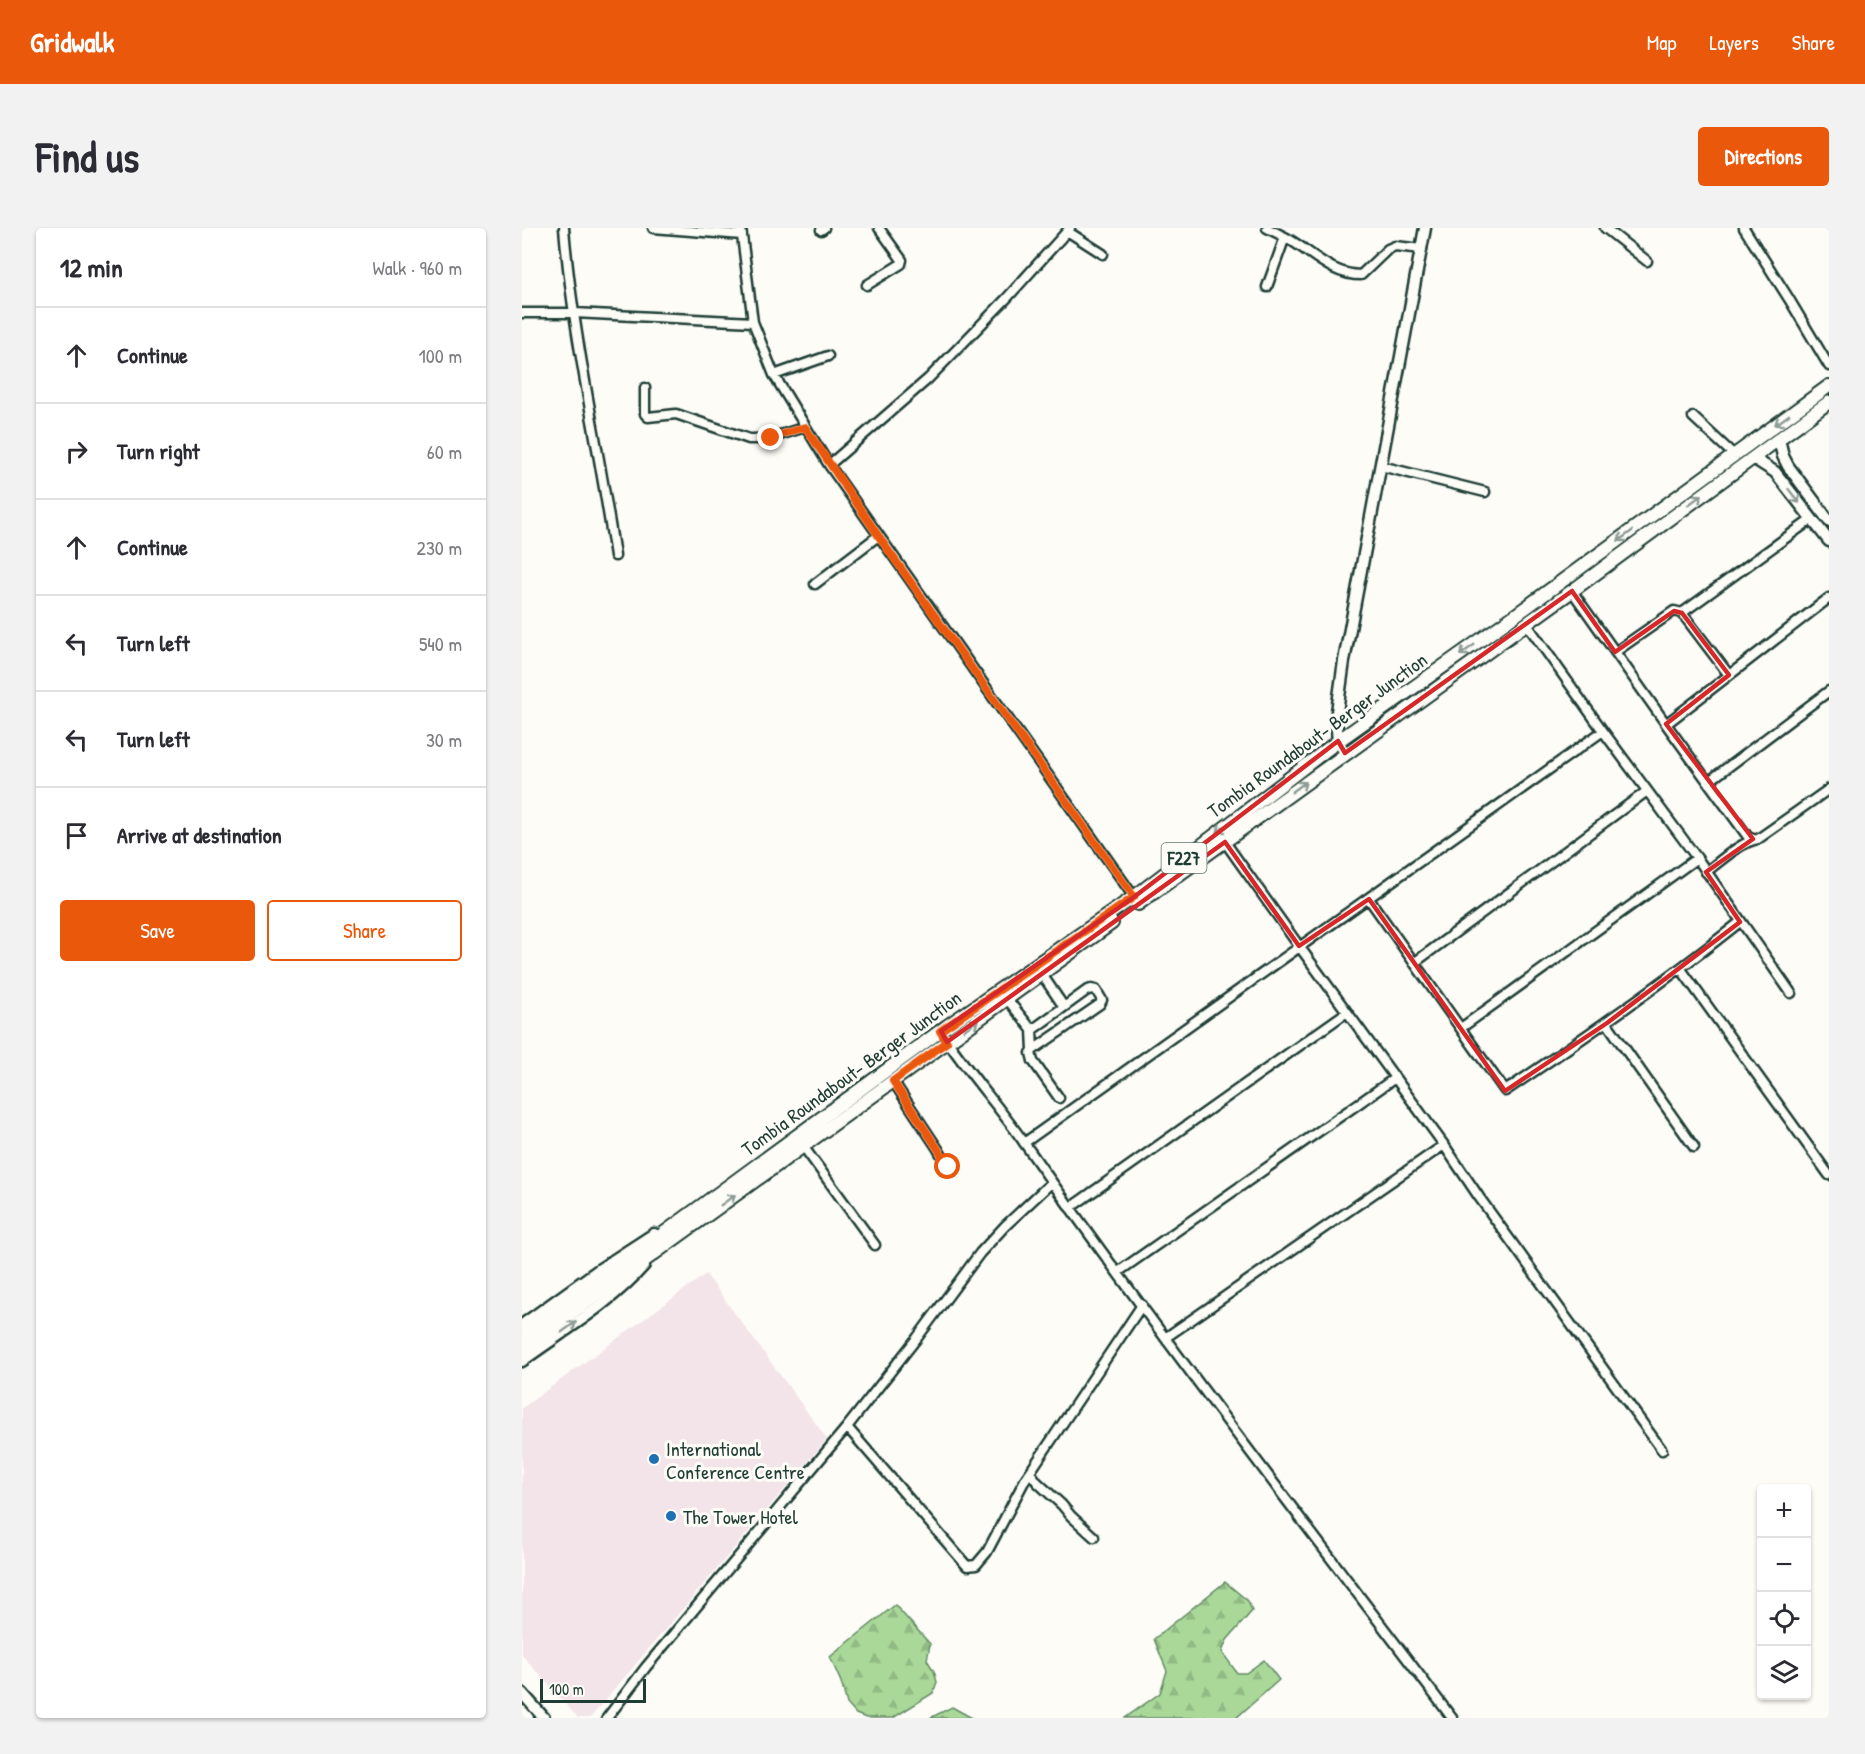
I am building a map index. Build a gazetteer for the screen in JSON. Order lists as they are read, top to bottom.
{
  "streets": {
    "main road": ["Tombia Roundabout- Berger Junction", "F227"]
  },
  "crossings": [
    ["Tombia Roundabout- Berger Junction", "F227"]
  ],
  "places": ["International Conference Centre", "The Tower Hotel"],
  "scale_bar": "100 m",
  "page": {
    "header": "Gridwalk",
    "nav": ["Map", "Layers", "Share"],
    "buttons": [
      "Directions",
      ["Save", "Share"]
    ],
    "title": "Find us",
    "heading": ["12 min", "Walk · 960 m"],
    "list": [
      ["Continue", "100 m"],
      ["Turn right", "60 m"],
      ["Continue", "230 m"],
      ["Turn left", "540 m"],
      ["Turn left", "30 m"],
      "Arrive at destination"
    ],
    "map_buttons": ["+", "−"],
    "scale": "100 m"
  }
}
